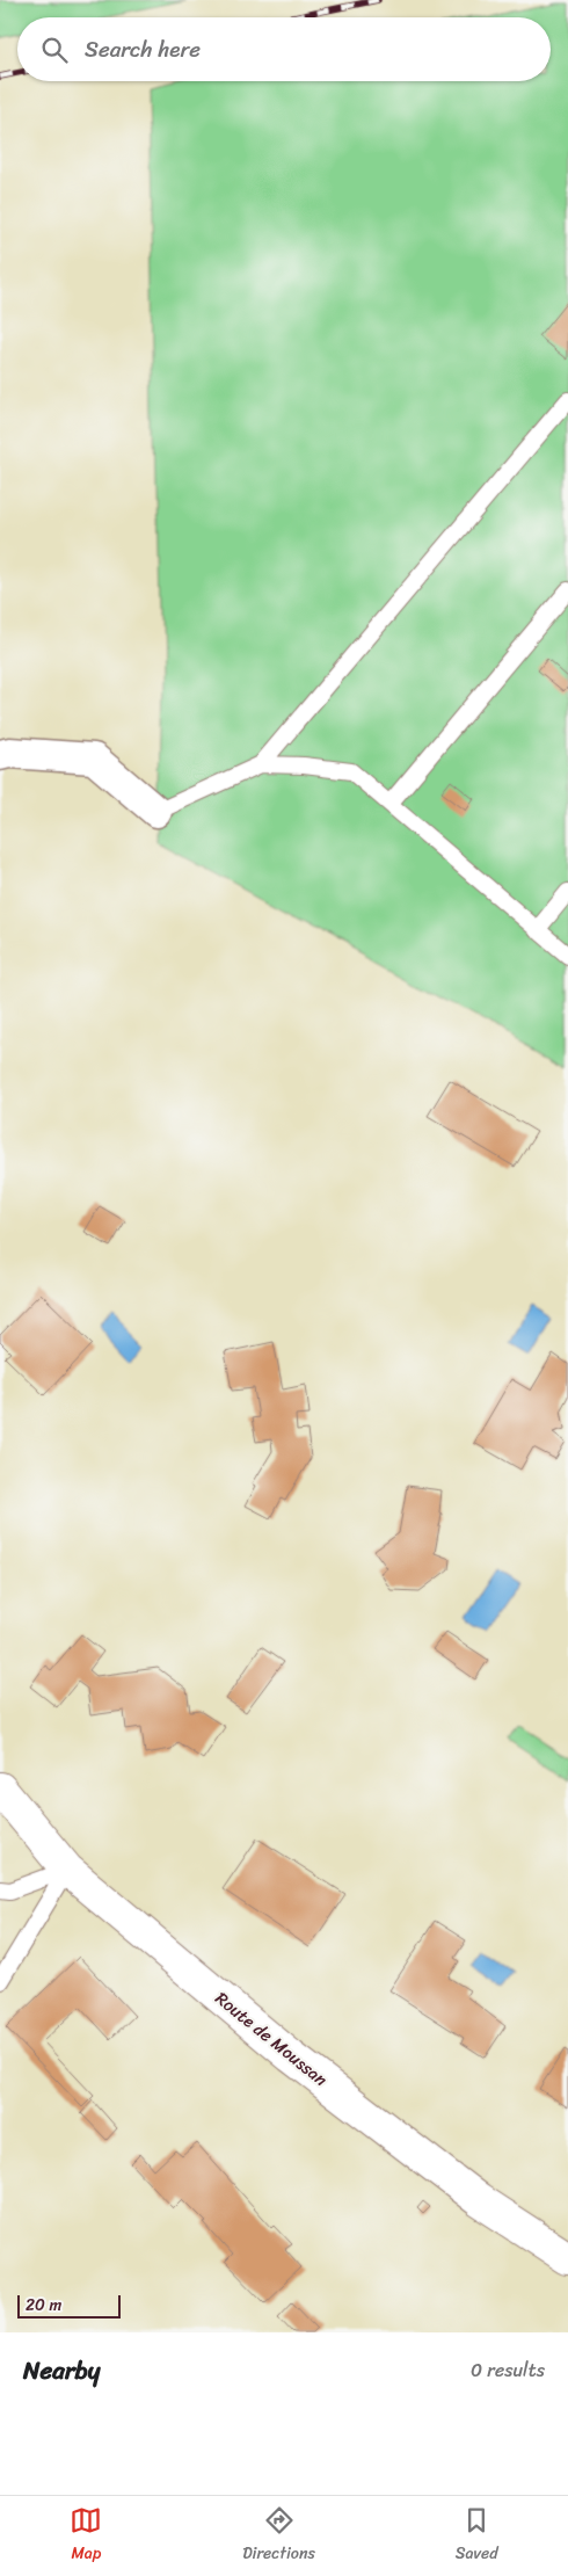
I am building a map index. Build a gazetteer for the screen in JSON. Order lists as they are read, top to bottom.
{
  "streets": {
    "street": ["Route de Moussan"]
  },
  "scale_bar": "20 m",
  "page": {
    "search": "Search here",
    "scale": "20 m",
    "heading": ["Nearby", "0 results"],
    "nav": ["Map", "Directions", "Saved"]
  }
}
